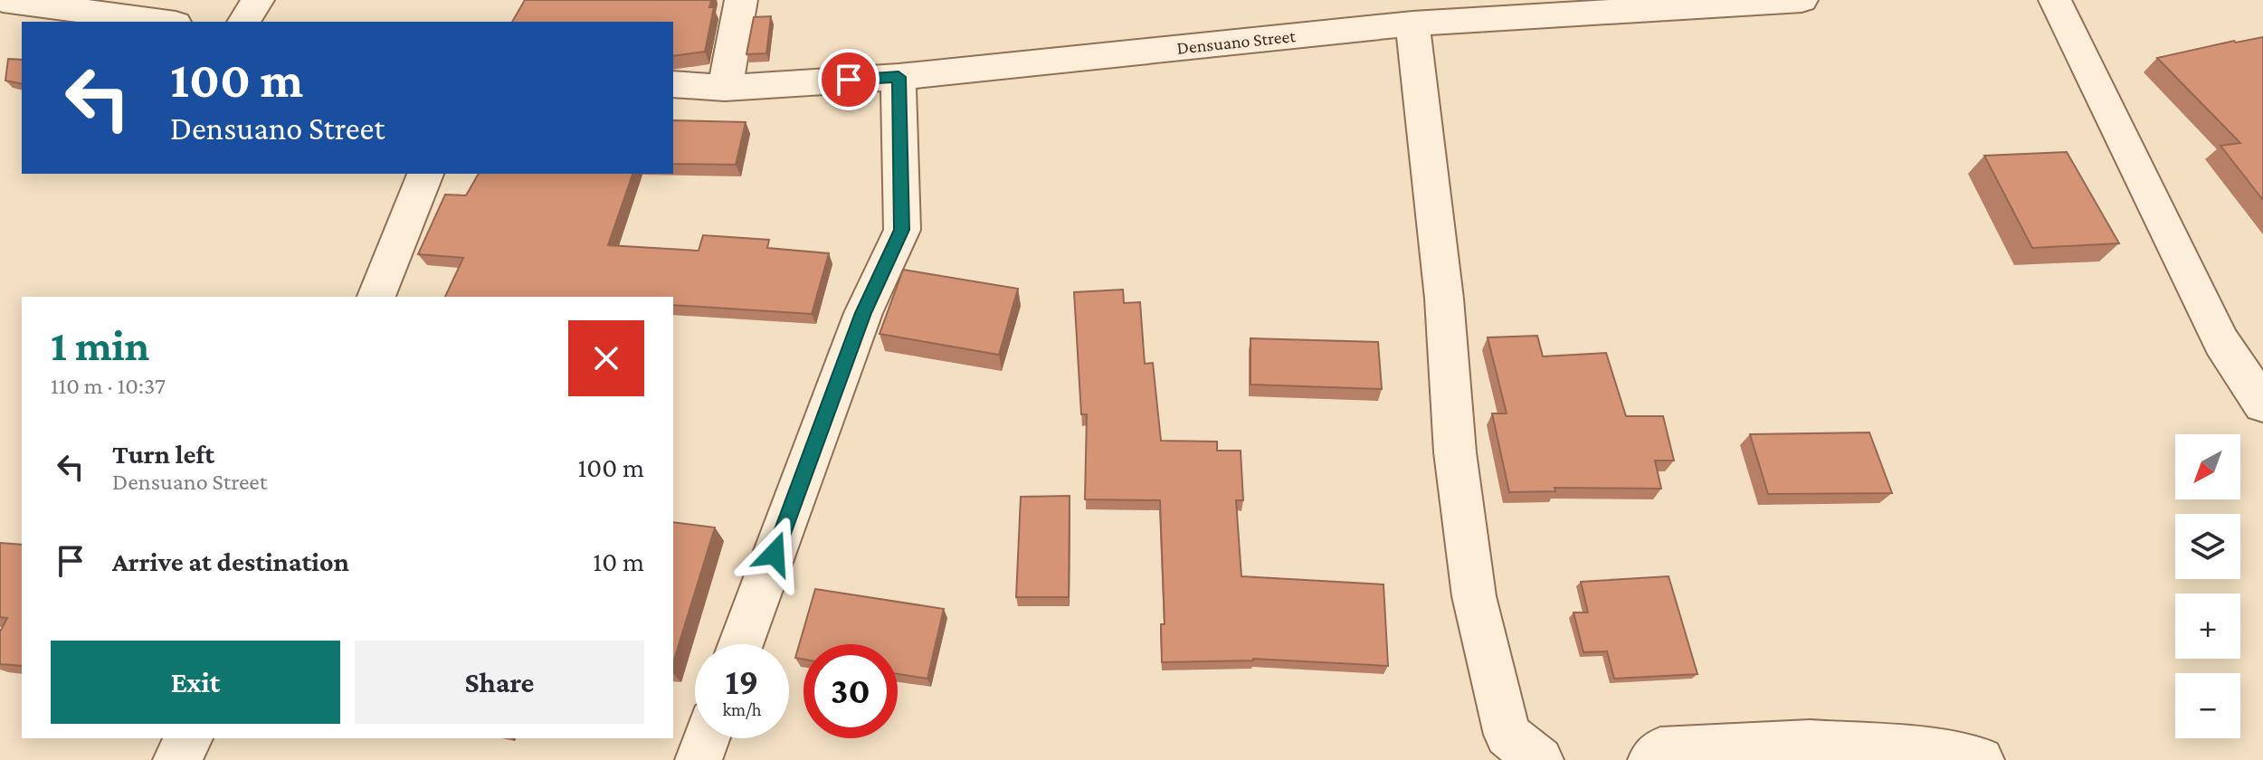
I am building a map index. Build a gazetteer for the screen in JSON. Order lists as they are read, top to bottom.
{
  "streets": {
    "street": ["Densuano Street"]
  },
  "north": "bottom left",
  "page": {
    "turn": ["100 m", "Densuano Street"],
    "heading": ["1 min", "110 m · 10:37"],
    "list": [
      {
        "name": "Turn left",
        "note": "Densuano Street",
        "value": "100 m"
      },
      {
        "name": "Arrive at destination",
        "value": "10 m"
      }
    ],
    "map_buttons": ["+", "−"],
    "buttons": ["Exit", "Share"],
    "speed": "19 km/h",
    "limit": "30"
  }
}
